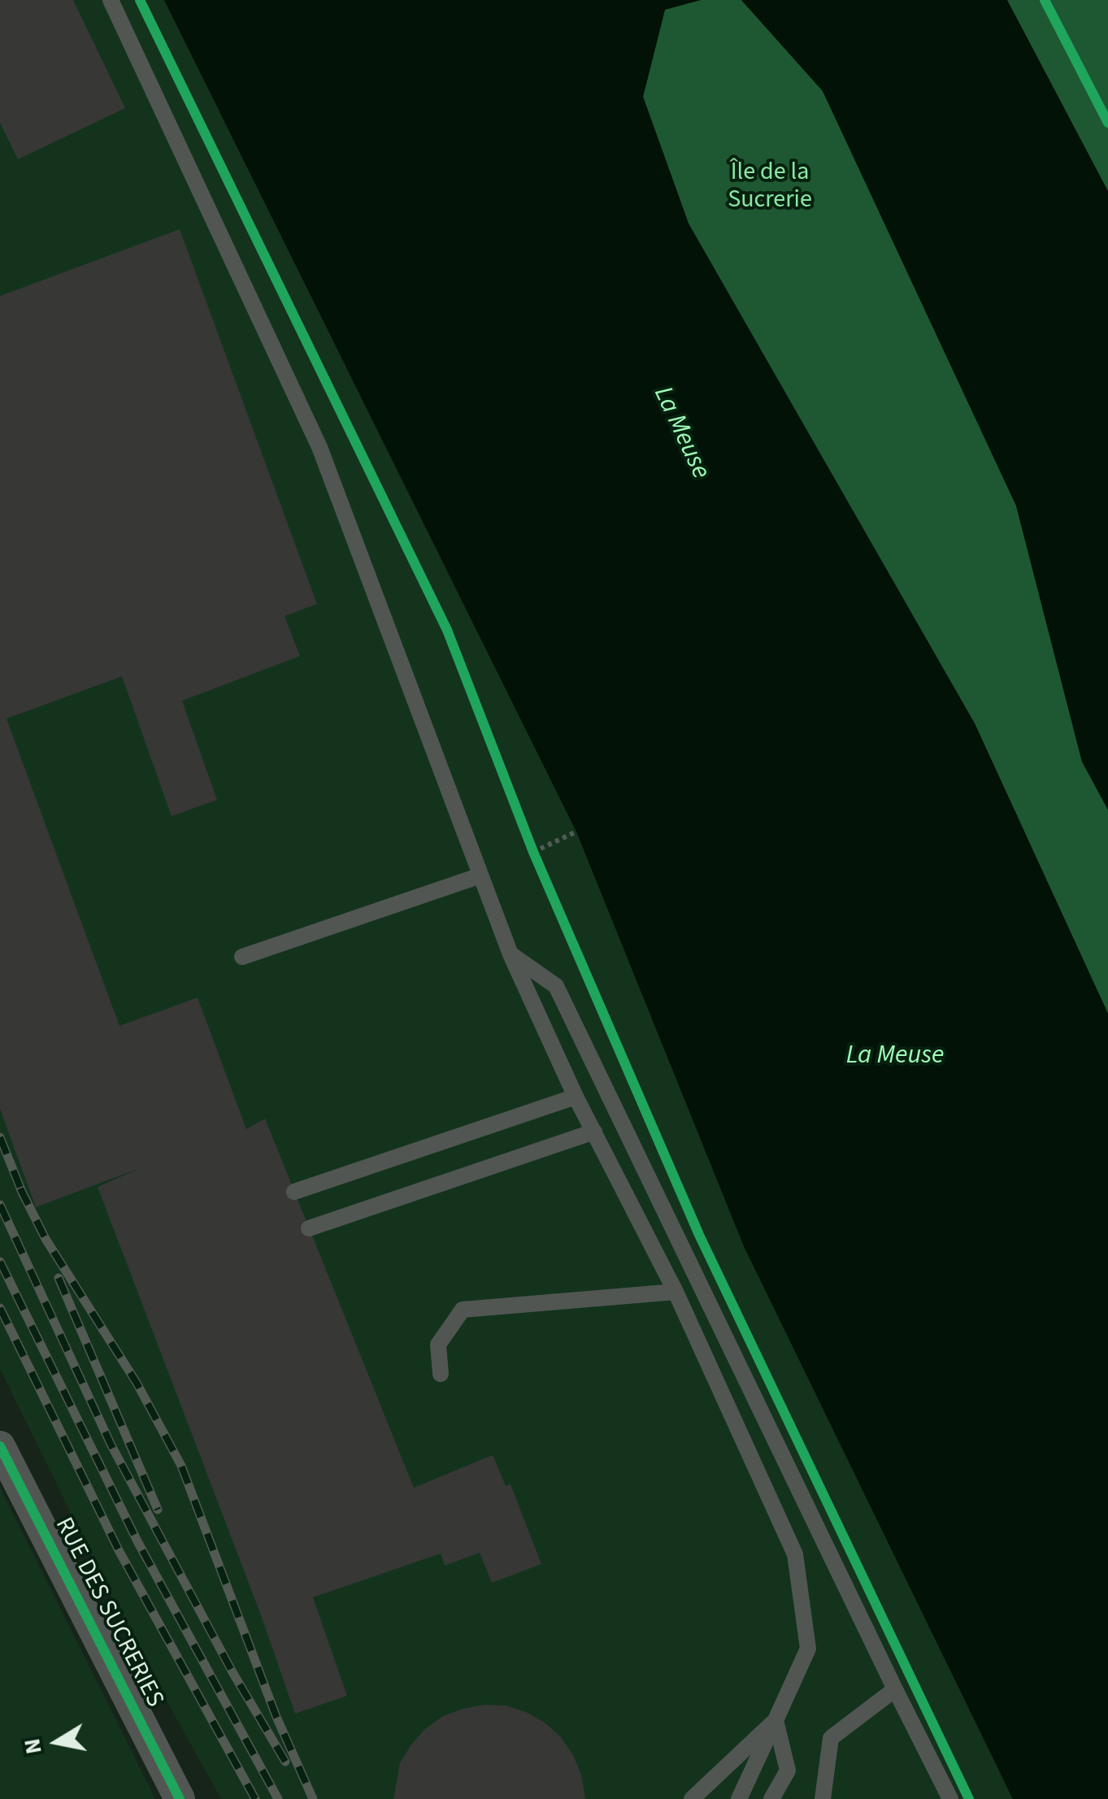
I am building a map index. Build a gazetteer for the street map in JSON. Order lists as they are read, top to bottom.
{
  "streets": {
    "street": ["RUE DES SUCRERIES"]
  },
  "water": ["La Meuse"],
  "parks": ["Île de la Sucrerie"],
  "north": "left"
}
